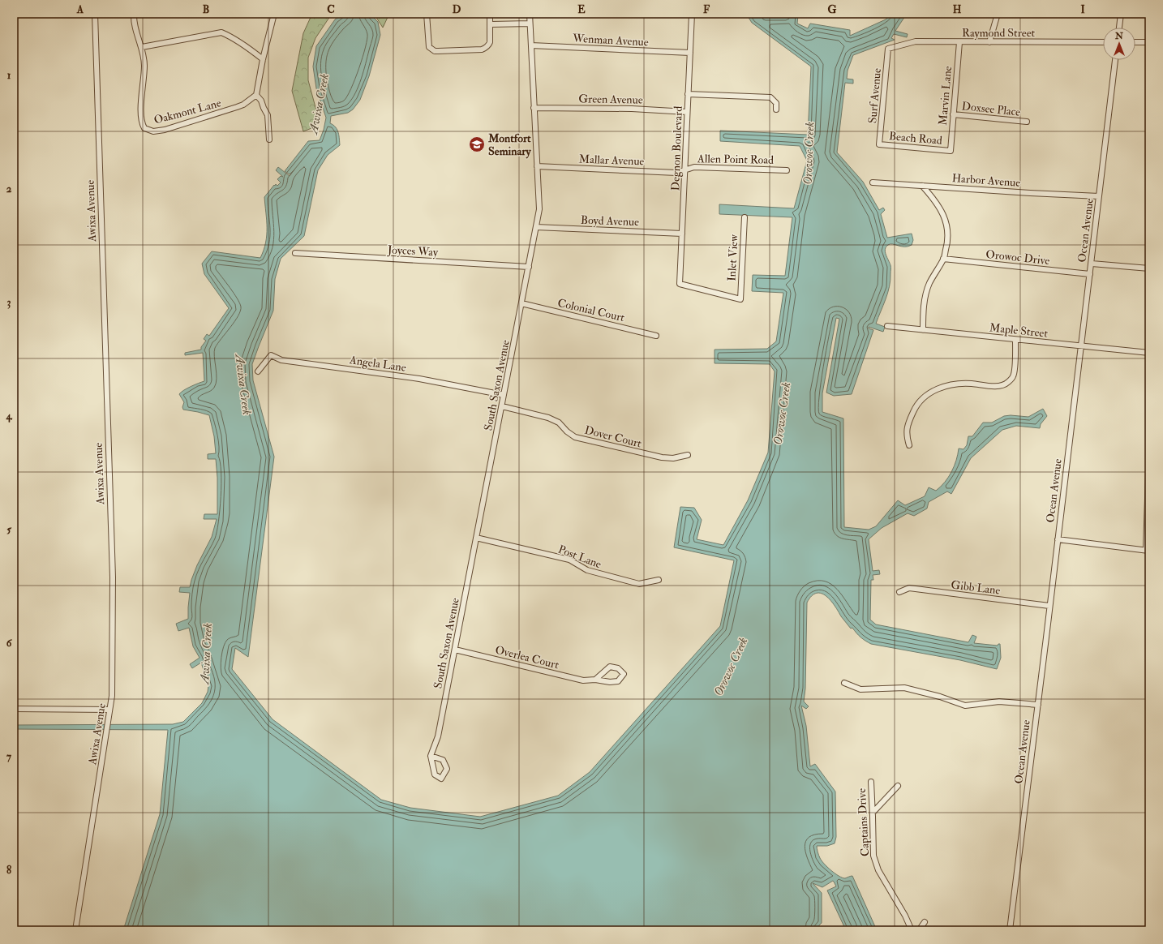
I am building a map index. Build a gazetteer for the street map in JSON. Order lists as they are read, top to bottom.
{
  "streets": {
    "street": [
      "Raymond Street",
      "Wenman Avenue",
      "Surf Avenue",
      "Marvin Lane",
      "Green Avenue",
      "Doxsee Place",
      "Oakmont Lane",
      "Beach Road",
      "Degnon Boulevard",
      "Allen Point Road",
      "Mallar Avenue",
      "Harbor Avenue",
      "Awixa Avenue",
      "Boyd Avenue",
      "Ocean Avenue",
      "Joyces Way",
      "Orowoc Drive",
      "Inlet View",
      "Colonial Court",
      "Maple Street",
      "Angela Lane",
      "South Saxon Avenue",
      "Dover Court",
      "Post Lane",
      "Gibb Lane",
      "Overlea Court",
      "Captains Drive"
    ]
  },
  "crossings": [
    ["Raymond Street", "Surf Avenue"],
    ["Raymond Street", "Marvin Lane"],
    ["Wenman Avenue", "Degnon Boulevard"],
    ["Wenman Avenue", "South Saxon Avenue"],
    ["Surf Avenue", "Beach Road"],
    ["Marvin Lane", "Doxsee Place"],
    ["Marvin Lane", "Beach Road"],
    ["Green Avenue", "Degnon Boulevard"],
    ["Green Avenue", "South Saxon Avenue"],
    ["Degnon Boulevard", "Allen Point Road"],
    ["Degnon Boulevard", "Mallar Avenue"],
    ["Degnon Boulevard", "Boyd Avenue"],
    ["Degnon Boulevard", "Inlet View"],
    ["Allen Point Road", "Mallar Avenue"],
    ["Mallar Avenue", "South Saxon Avenue"],
    ["Harbor Avenue", "Ocean Avenue"],
    ["Boyd Avenue", "South Saxon Avenue"],
    ["Ocean Avenue", "Orowoc Drive"],
    ["Ocean Avenue", "Maple Street"],
    ["Ocean Avenue", "Gibb Lane"],
    ["Joyces Way", "South Saxon Avenue"],
    ["Colonial Court", "South Saxon Avenue"],
    ["Angela Lane", "South Saxon Avenue"],
    ["South Saxon Avenue", "Dover Court"],
    ["South Saxon Avenue", "Post Lane"],
    ["South Saxon Avenue", "Overlea Court"]
  ],
  "water": ["Awixa Creek", "Orowoc Creek"],
  "places": {
    "school or university": ["Montfort Seminary"]
  },
  "north": "top",
  "grid": {
    "columns": [
      "A",
      "B",
      "C",
      "D",
      "E",
      "F",
      "G",
      "H",
      "I"
    ],
    "rows": [
      "1",
      "2",
      "3",
      "4",
      "5",
      "6",
      "7",
      "8"
    ]
  }
}
